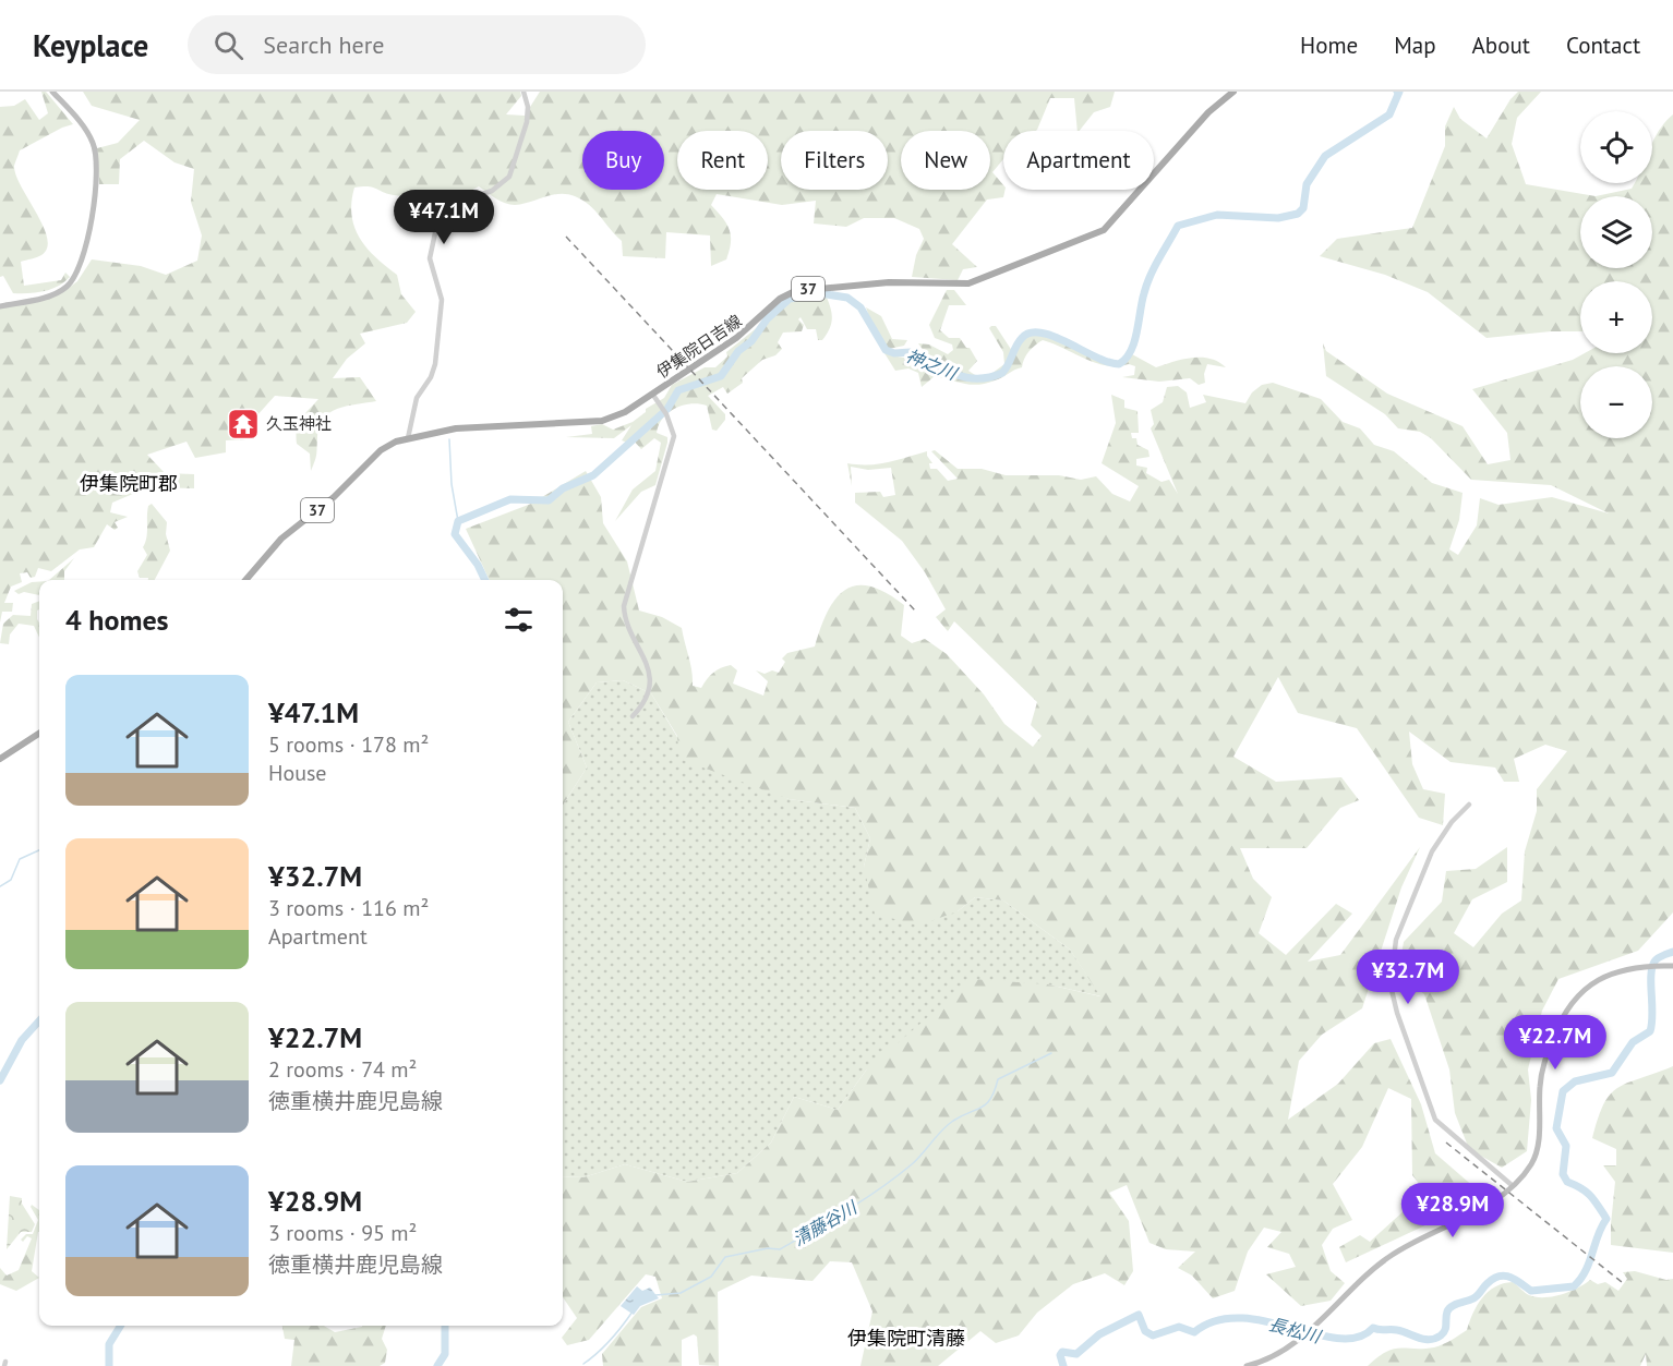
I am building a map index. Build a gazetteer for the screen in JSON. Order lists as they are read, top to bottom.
{
  "streets": {
    "main road": ["37", "伊集院日吉線"]
  },
  "districts": ["伊集院町郡", "伊集院町清藤"],
  "water": ["神之川", "清藤谷川", "長松川"],
  "places": {
    "temple": ["久玉神社"]
  },
  "page": {
    "header": "Keyplace",
    "search": "Search here",
    "nav": [
      "Home",
      "Map",
      "About",
      "Contact"
    ],
    "map_buttons": ["+", "−"],
    "chip": [
      "Buy",
      "Rent",
      "Filters",
      "New",
      "Apartment"
    ],
    "price": [
      "¥47.1M",
      "¥32.7M",
      "¥22.7M",
      "¥28.9M"
    ],
    "heading": "4 homes",
    "list": [
      {
        "name": "¥47.1M",
        "note": "5 rooms · 178 m² · House"
      },
      {
        "name": "¥32.7M",
        "note": "3 rooms · 116 m² · Apartment"
      },
      {
        "name": "¥22.7M",
        "note": "2 rooms · 74 m² · 徳重横井鹿児島線"
      },
      {
        "name": "¥28.9M",
        "note": "3 rooms · 95 m² · 徳重横井鹿児島線"
      }
    ]
  }
}
